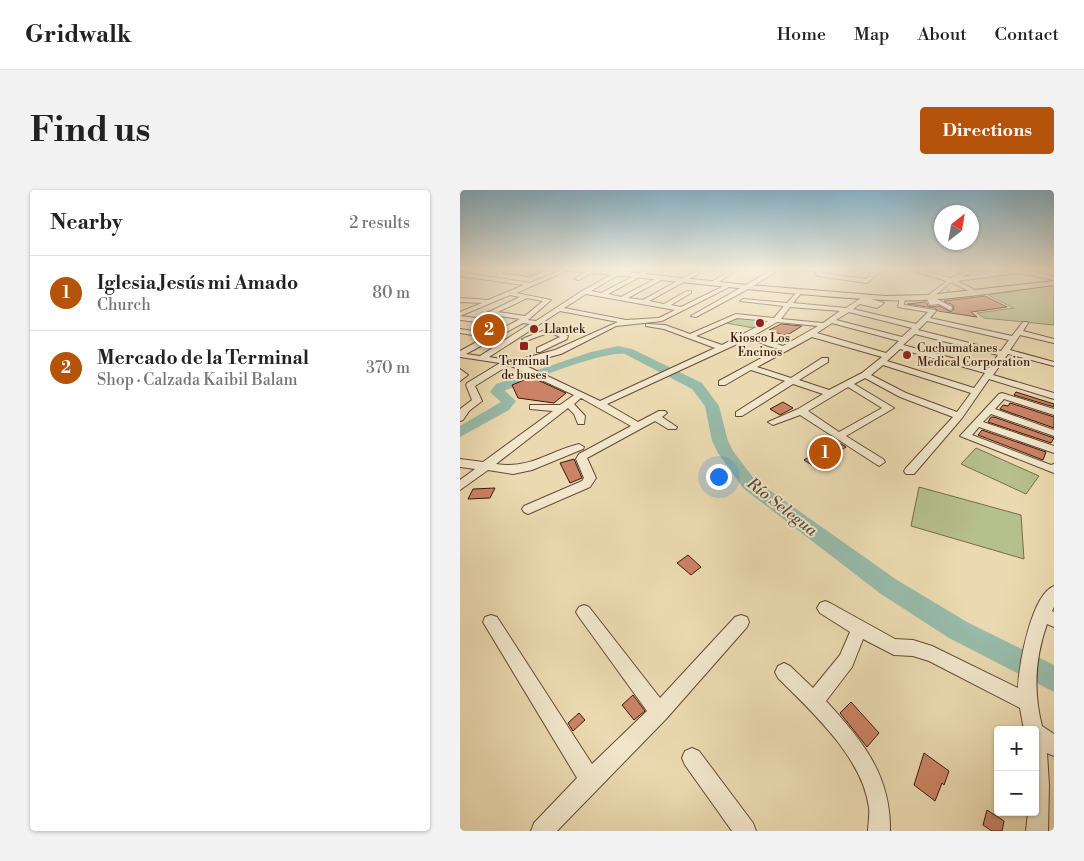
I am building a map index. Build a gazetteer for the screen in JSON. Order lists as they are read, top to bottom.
{
  "water": ["Río Selegua"],
  "places": {
    "other": ["Kiosco Los Encinos", "Llantek", "Cuchumatanes Medical Corporation"],
    "transit": ["Terminal de buses"]
  },
  "north": "top right",
  "page": {
    "header": "Gridwalk",
    "nav": [
      "Home",
      "Map",
      "About",
      "Contact"
    ],
    "buttons": "Directions",
    "title": "Find us",
    "heading": ["Nearby", "2 results"],
    "list": [
      {
        "mark": "1",
        "name": "Iglesia Jesús mi Amado",
        "note": "Church",
        "value": "80 m"
      },
      {
        "mark": "2",
        "name": "Mercado de la Terminal",
        "note": "Shop · Calzada Kaibil Balam",
        "value": "370 m"
      }
    ],
    "pins": ["2", "1"],
    "map_buttons": ["+", "−"]
  }
}
